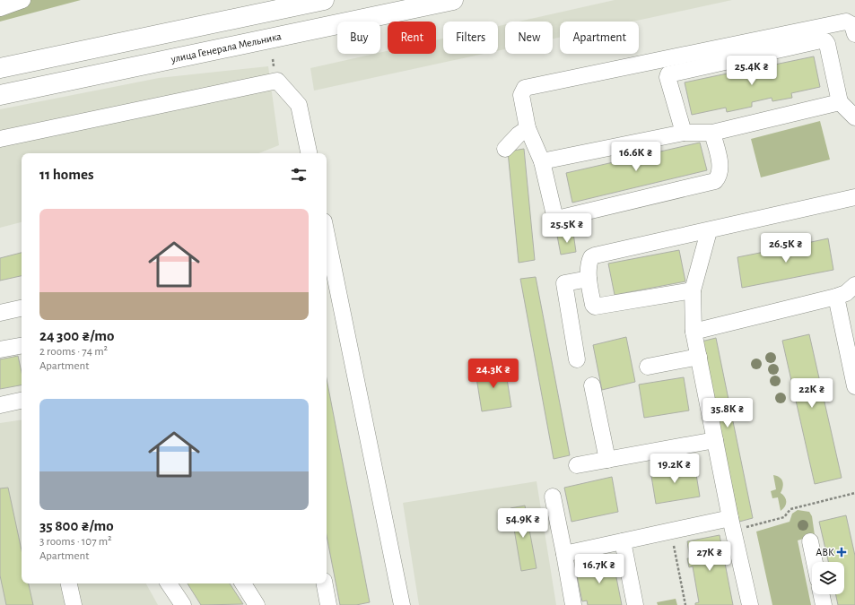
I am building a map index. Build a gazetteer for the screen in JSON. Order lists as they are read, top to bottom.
{
  "streets": {
    "main road": ["улица Генерала Мельника"]
  },
  "places": {
    "health": ["АВК"]
  },
  "page": {
    "chip": [
      "Buy",
      "Rent",
      "Filters",
      "New",
      "Apartment"
    ],
    "price": [
      "25.4K ₴",
      "16.6K ₴",
      "25.5K ₴",
      "26.5K ₴",
      "24.3K ₴",
      "22K ₴",
      "35.8K ₴",
      "19.2K ₴",
      "54.9K ₴",
      "27K ₴",
      "16.7K ₴"
    ],
    "heading": "11 homes",
    "list": [
      {
        "name": "24 300 ₴/mo",
        "note": "2 rooms · 74 m² · Apartment"
      },
      {
        "name": "35 800 ₴/mo",
        "note": "3 rooms · 107 m² · Apartment"
      }
    ]
  }
}
